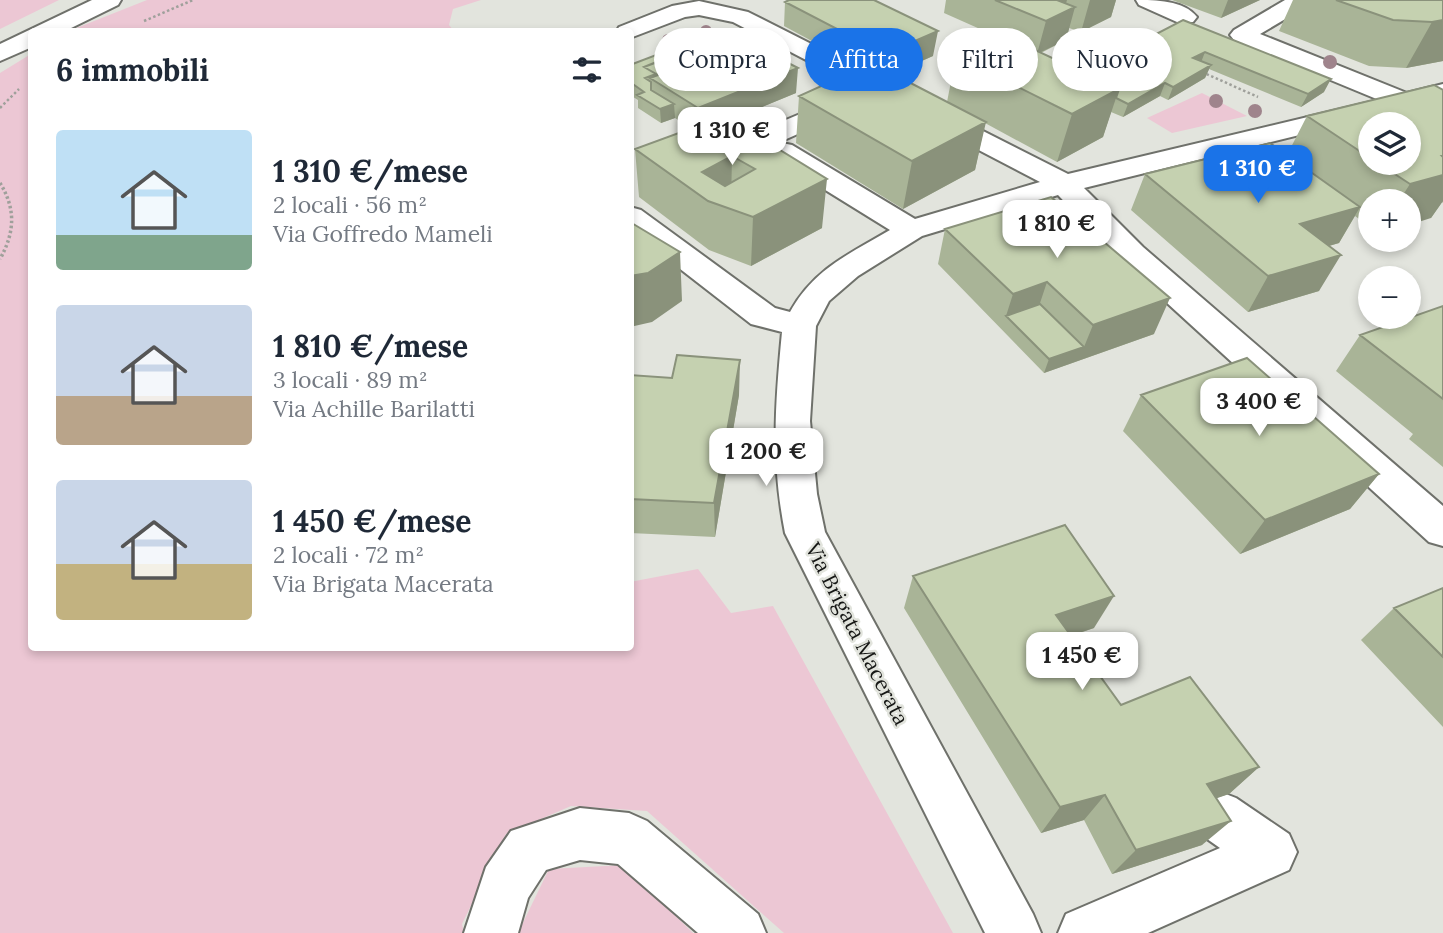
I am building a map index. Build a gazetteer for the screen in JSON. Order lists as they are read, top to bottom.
{
  "streets": {
    "street": ["Via Brigata Macerata"]
  },
  "page": {
    "chip": [
      "Compra",
      "Affitta",
      "Filtri",
      "Nuovo"
    ],
    "heading": "6 immobili",
    "price": [
      "1 310 €",
      "1 310 €",
      "1 810 €",
      "3 400 €",
      "1 200 €",
      "1 450 €"
    ],
    "map_buttons": ["+", "−"],
    "list": [
      {
        "name": "1 310 €/mese",
        "note": "2 locali · 56 m² · Via Goffredo Mameli"
      },
      {
        "name": "1 810 €/mese",
        "note": "3 locali · 89 m² · Via Achille Barilatti"
      },
      {
        "name": "1 450 €/mese",
        "note": "2 locali · 72 m² · Via Brigata Macerata"
      }
    ]
  }
}
